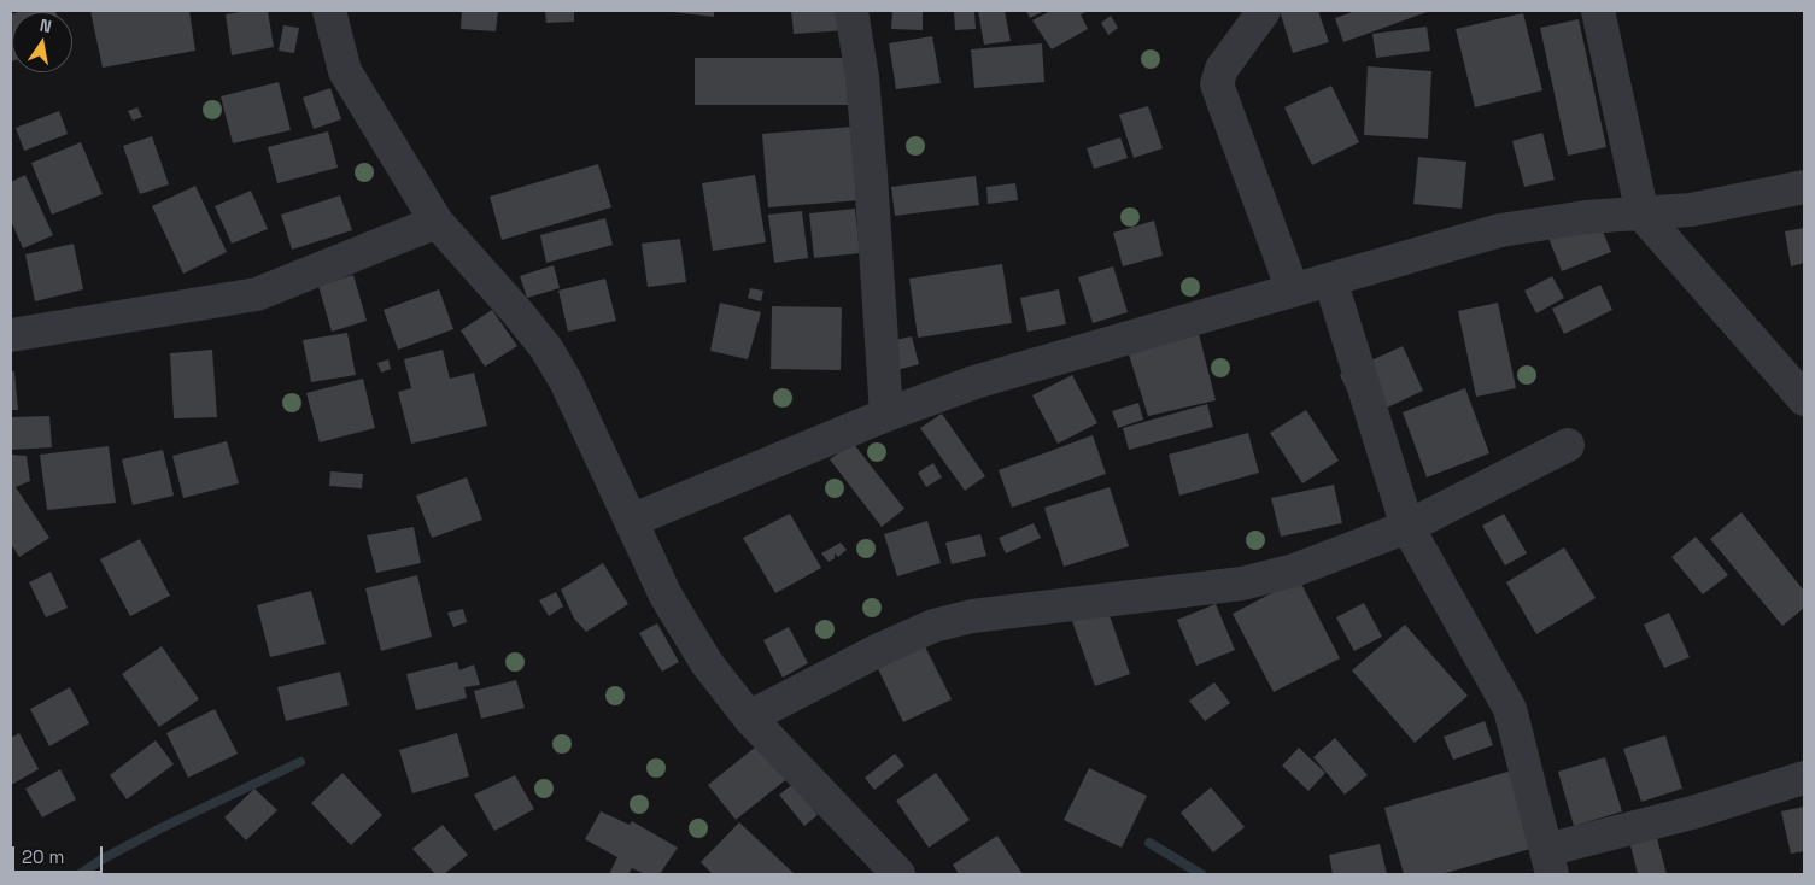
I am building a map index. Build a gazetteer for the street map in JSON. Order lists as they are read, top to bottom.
{
  "scale_bar": "20 m",
  "north": "top"
}
